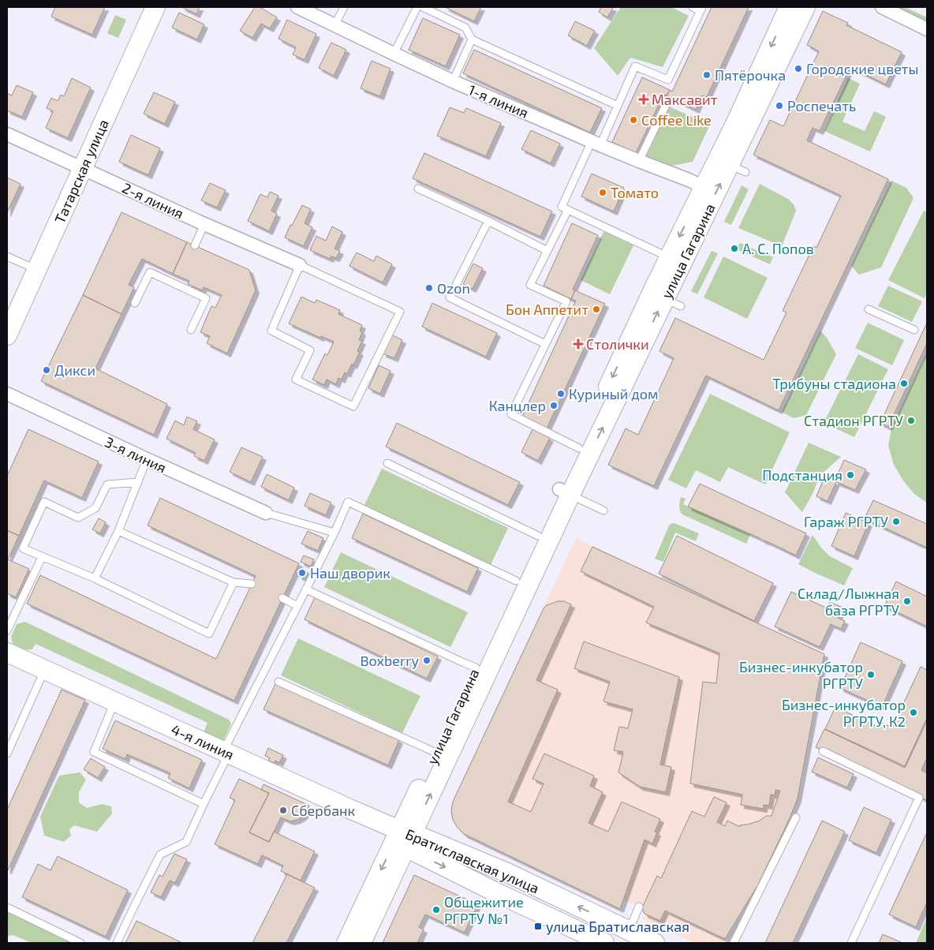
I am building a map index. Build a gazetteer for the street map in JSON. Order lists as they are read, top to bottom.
{
  "streets": {
    "main road": [
      "Татарская улица",
      "улица Гагарина",
      "4-я линия",
      "Братиславская улица"
    ],
    "street": ["1-я линия", "2-я линия", "3-я линия"]
  },
  "crossings": [
    ["1-я линия", "улица Гагарина"],
    ["Татарская улица", "2-я линия"],
    ["улица Гагарина", "4-я линия"],
    ["улица Гагарина", "Братиславская улица"],
    ["4-я линия", "Братиславская улица"]
  ],
  "places": {
    "other": [
      "Городские цветы",
      "Пятёрочка",
      "Роспечать",
      "Coffee Like",
      "Томато",
      "А. С. Попов",
      "Ozon",
      "Бон Аппетит",
      "Дикси",
      "Трибуны стадиона",
      "Куриный дом",
      "Канцлер",
      "Стадион РГРТУ",
      "Подстанция",
      "Гараж РГРТУ",
      "Наш дворик",
      "Склад/Лыжная база РГРТУ",
      "Boxberry",
      "Бизнес-инкубатор РГРТУ",
      "Бизнес-инкубатор РГРТУ, К2",
      "Сбербанк",
      "Общежитие РГРТУ №1"
    ],
    "health": ["Максавит", "Столички"],
    "transit": ["улица Братиславская"]
  }
}
